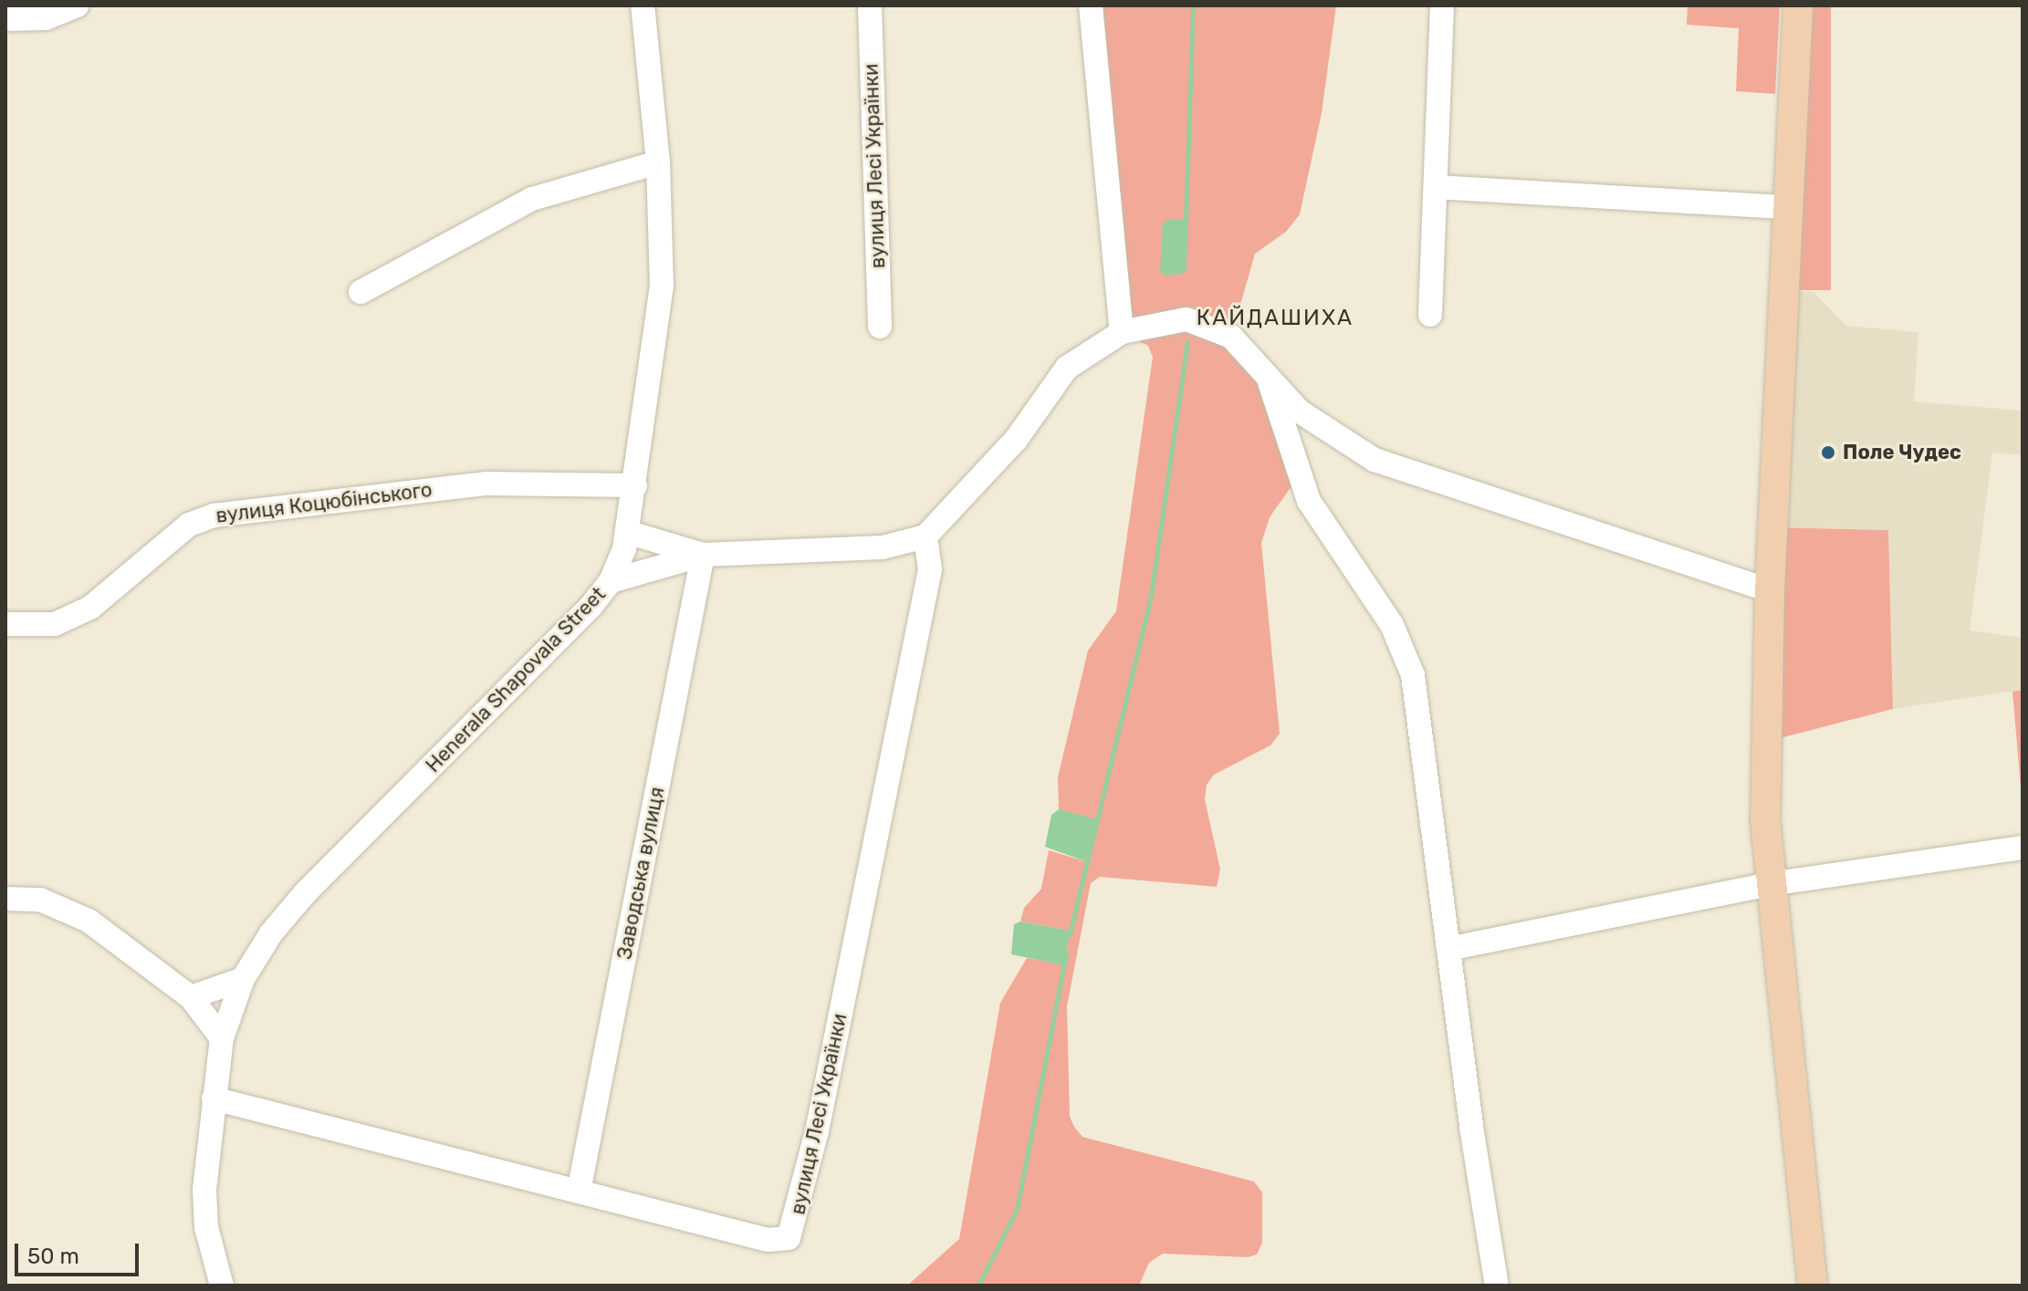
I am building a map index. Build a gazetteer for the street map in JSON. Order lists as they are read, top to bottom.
{
  "streets": {
    "street": [
      "вулиця Лесі Українки",
      "вулиця Коцюбінського",
      "Henerala Shapovala Street",
      "Заводська вулиця"
    ]
  },
  "crossings": [
    ["вулиця Лесі Українки", "Henerala Shapovala Street"],
    ["вулиця Лесі Українки", "Заводська вулиця"],
    ["вулиця Коцюбінського", "Henerala Shapovala Street"]
  ],
  "districts": ["КАЙДАШИХА"],
  "places": ["Поле Чудес"],
  "scale_bar": "50 m"
}
